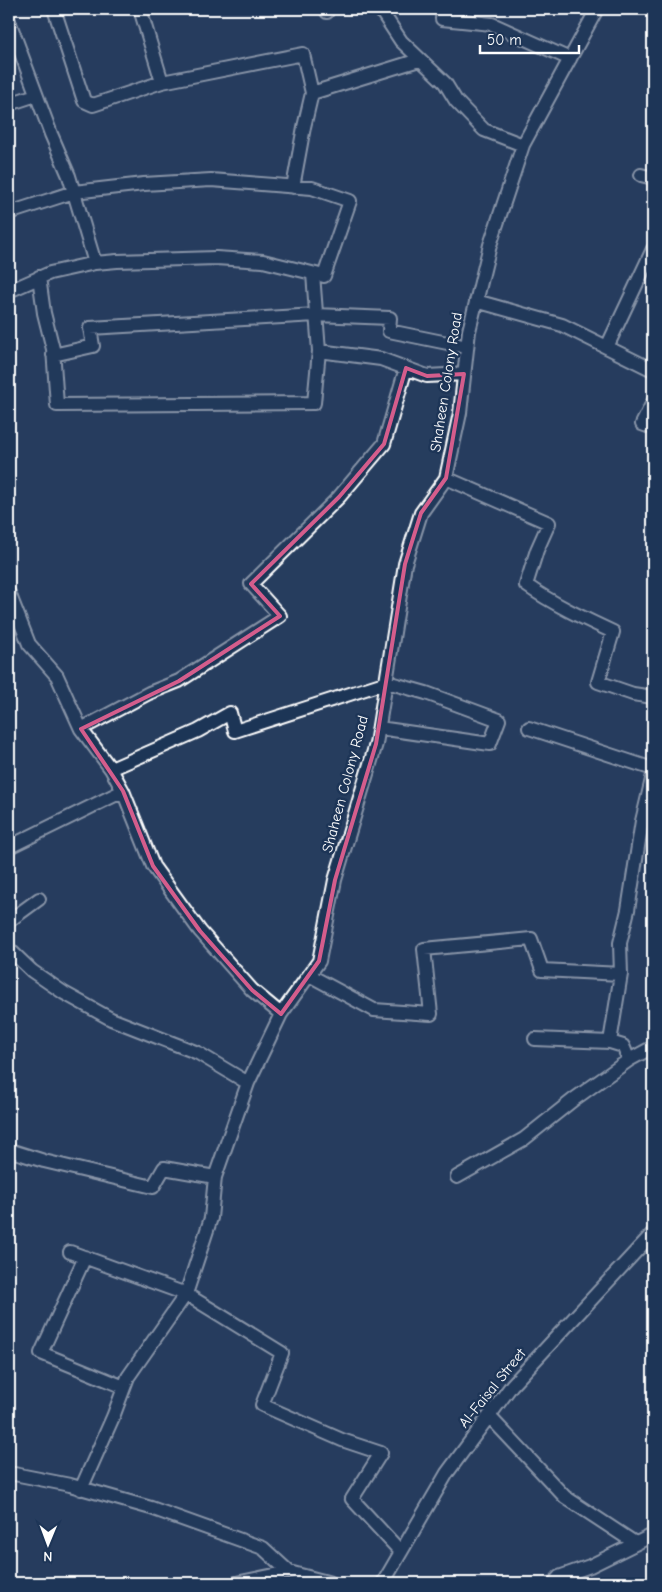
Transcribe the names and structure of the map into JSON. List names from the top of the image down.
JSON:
{
  "streets": {
    "street": ["Shaheen Colony Road", "Al-Faisal Street"]
  },
  "scale_bar": "50 m",
  "north": "bottom"
}
